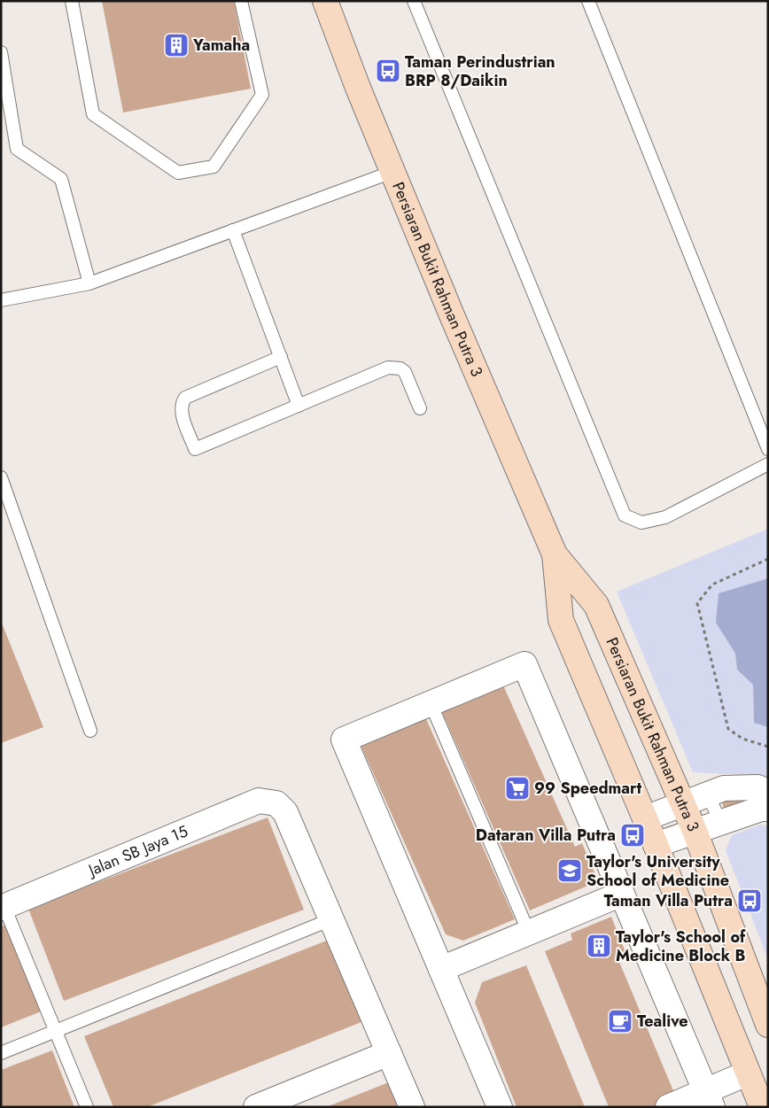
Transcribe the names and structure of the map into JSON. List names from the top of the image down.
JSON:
{
  "streets": {
    "main road": ["Persiaran Bukit Rahman Putra 3"],
    "street": ["Jalan SB Jaya 15"]
  },
  "places": {
    "building": ["Yamaha", "Taylor's School of Medicine Block B"],
    "bus stop": ["Taman Perindustrian BRP 8/Daikin", "Dataran Villa Putra", "Taman Villa Putra"],
    "supermarket": ["99 Speedmart"],
    "school or university": ["Taylor's University School of Medicine"],
    "cafe": ["Tealive"]
  }
}
